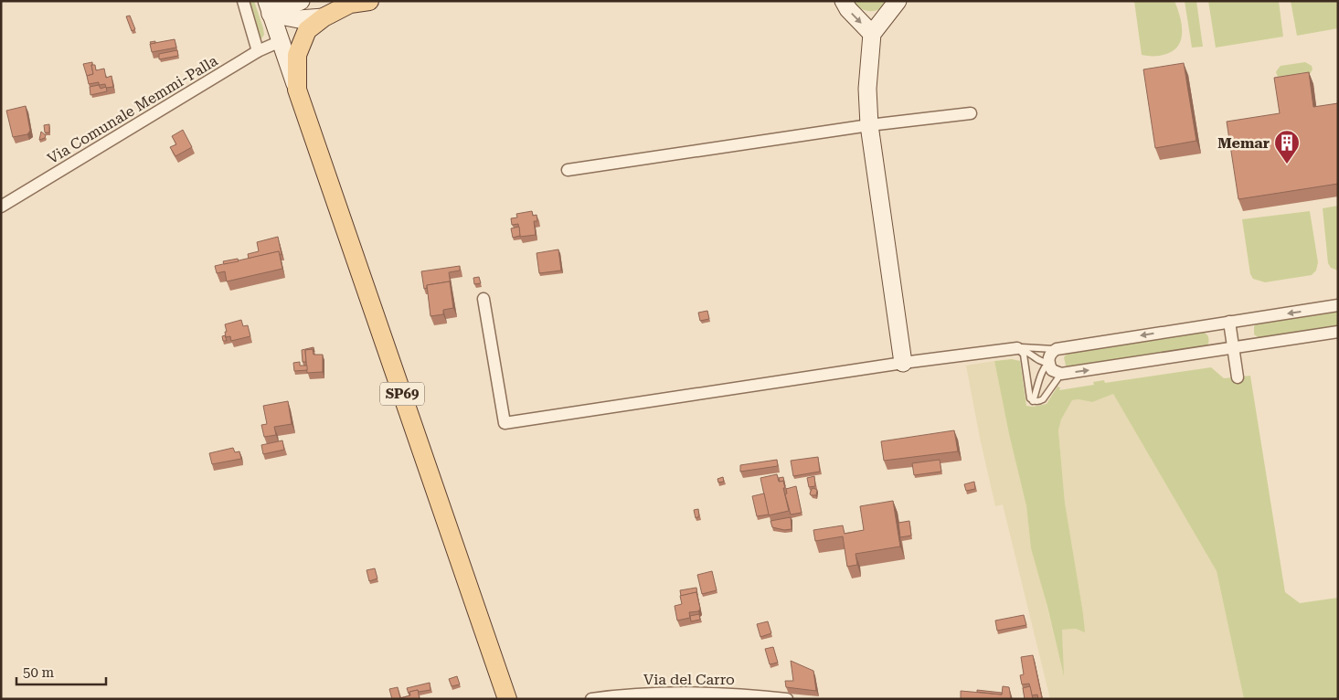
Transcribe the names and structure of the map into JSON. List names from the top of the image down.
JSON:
{
  "streets": {
    "main road": ["SP69"],
    "street": ["Via Comunale Memmi-Palla", "Via del Carro"]
  },
  "crossings": [
    ["Via Comunale Memmi-Palla", "SP69"]
  ],
  "places": {
    "building": ["Memar"]
  },
  "scale_bar": "50 m"
}
